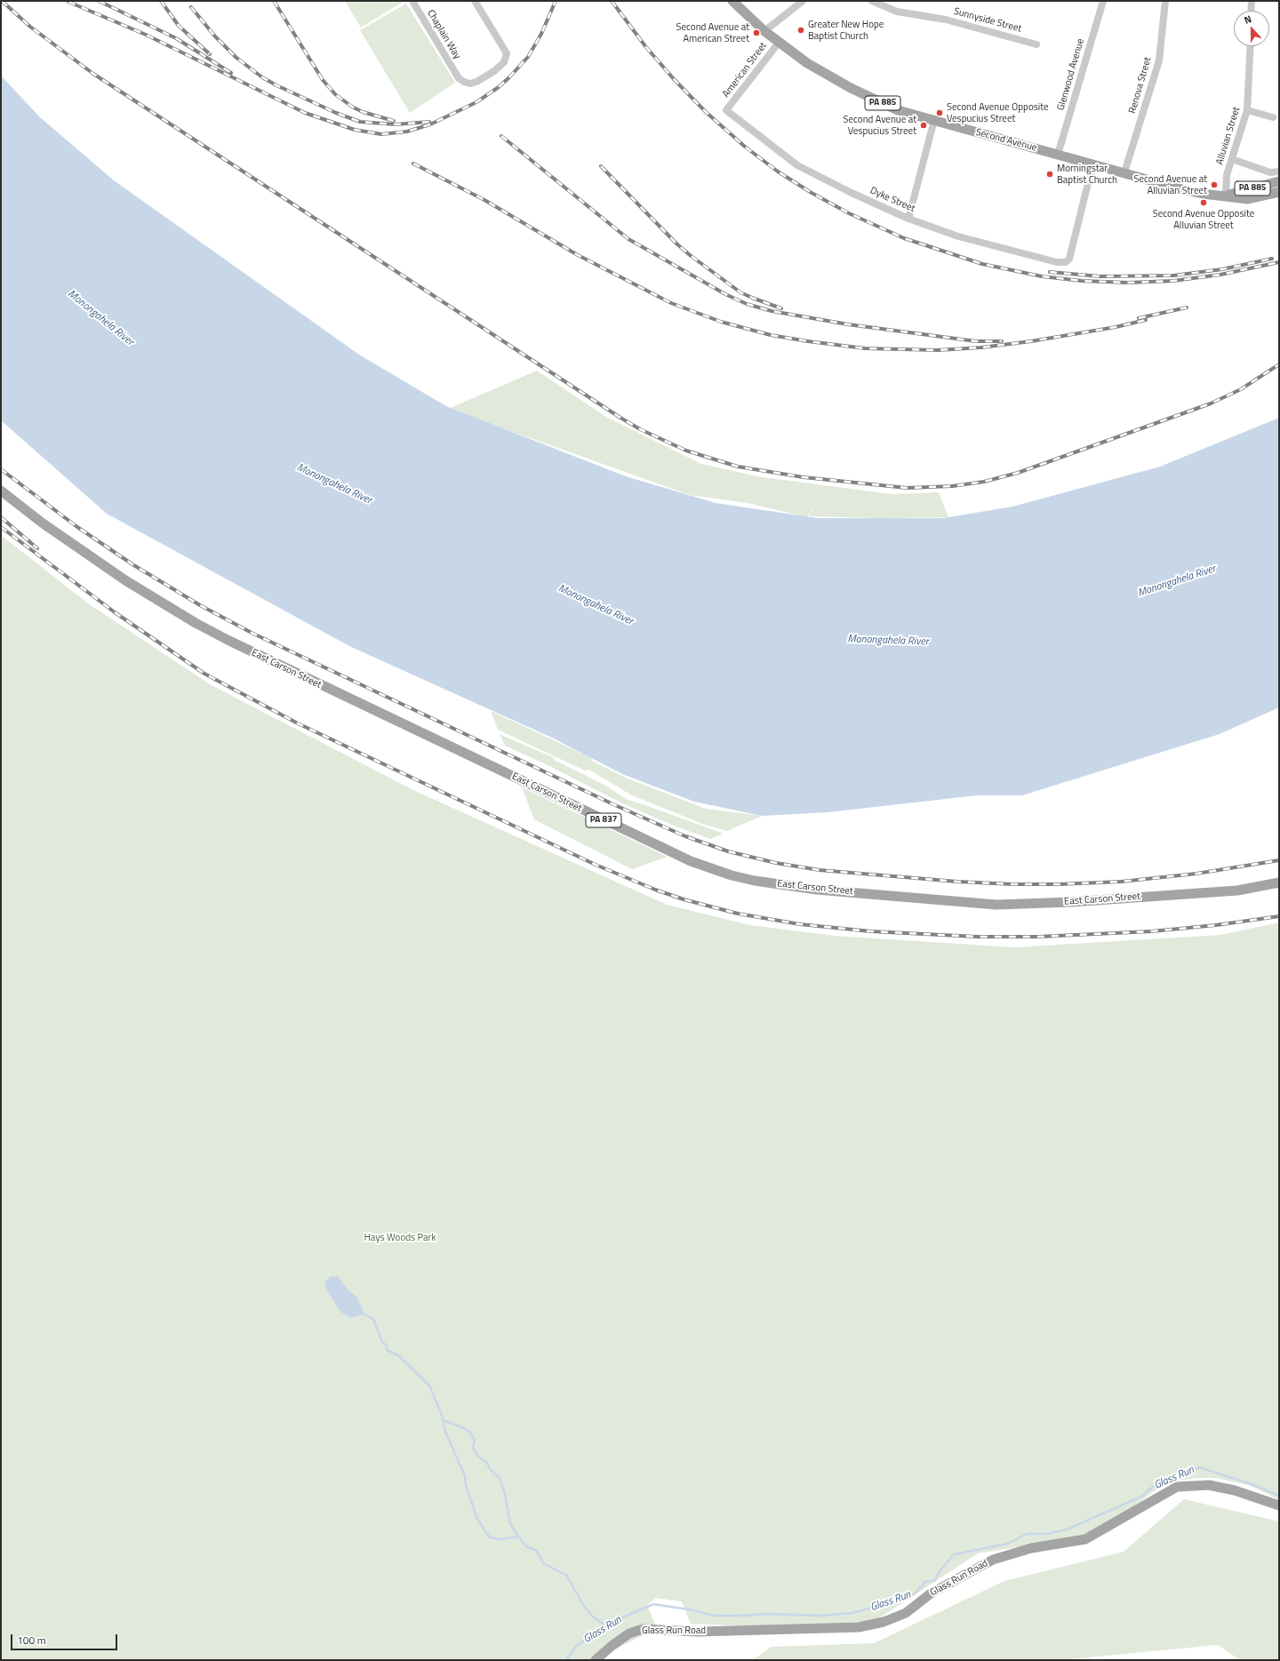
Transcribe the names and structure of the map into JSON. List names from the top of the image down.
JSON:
{
  "streets": {
    "main road": [
      "PA 885",
      "Second Avenue",
      "East Carson Street",
      "PA 837",
      "Glass Run Road"
    ],
    "street": [
      "Sunnyside Street",
      "Chaplain Way",
      "American Street",
      "Glenwood Avenue",
      "Renova Street",
      "Alluvian Street",
      "Dyke Street"
    ]
  },
  "crossings": [
    ["American Street", "Second Avenue"],
    ["American Street", "Dyke Street"],
    ["Glenwood Avenue", "Second Avenue"],
    ["Renova Street", "Second Avenue"],
    ["Alluvian Street", "Second Avenue"],
    ["Second Avenue", "Dyke Street"]
  ],
  "water": ["Monongahela River", "Glass Run"],
  "parks": ["Hays Woods Park"],
  "places": [
    "Greater New Hope Baptist Church",
    "Second Avenue at American Street",
    "Second Avenue Opposite Vespucius Street",
    "Second Avenue at Vespucius Street",
    "Morningstar Baptist Church",
    "Second Avenue at Alluvian Street",
    "Second Avenue Opposite Alluvian Street"
  ],
  "scale_bar": "100 m",
  "north": "top"
}
